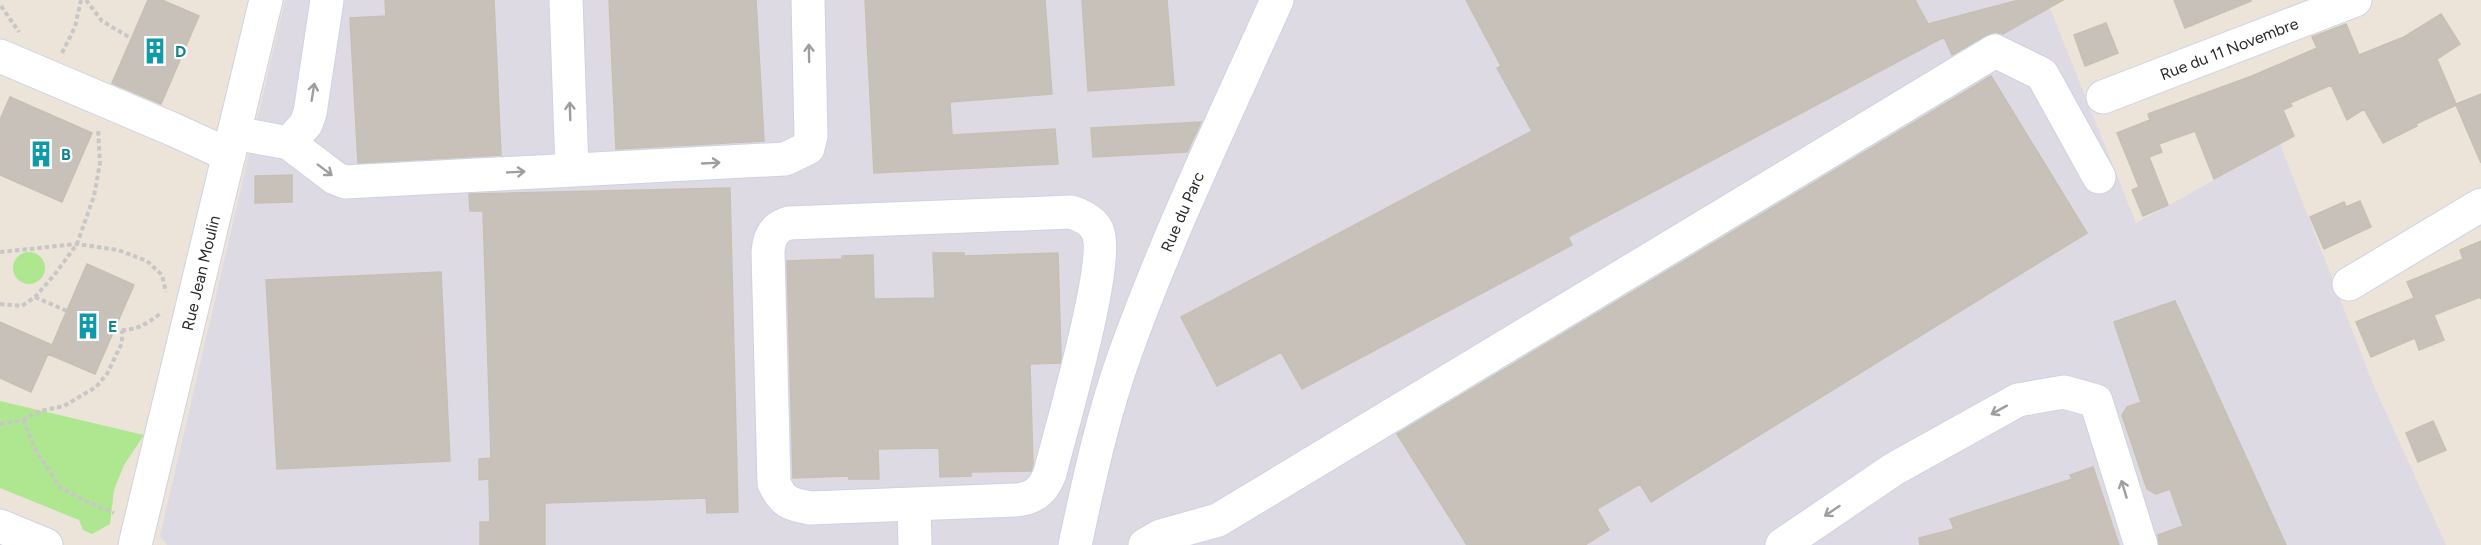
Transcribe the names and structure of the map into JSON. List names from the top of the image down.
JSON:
{
  "streets": {
    "street": ["Rue du 11 Novembre", "Rue du Parc", "Rue Jean Moulin"]
  },
  "places": {
    "building": ["D", "B", "E"]
  }
}
